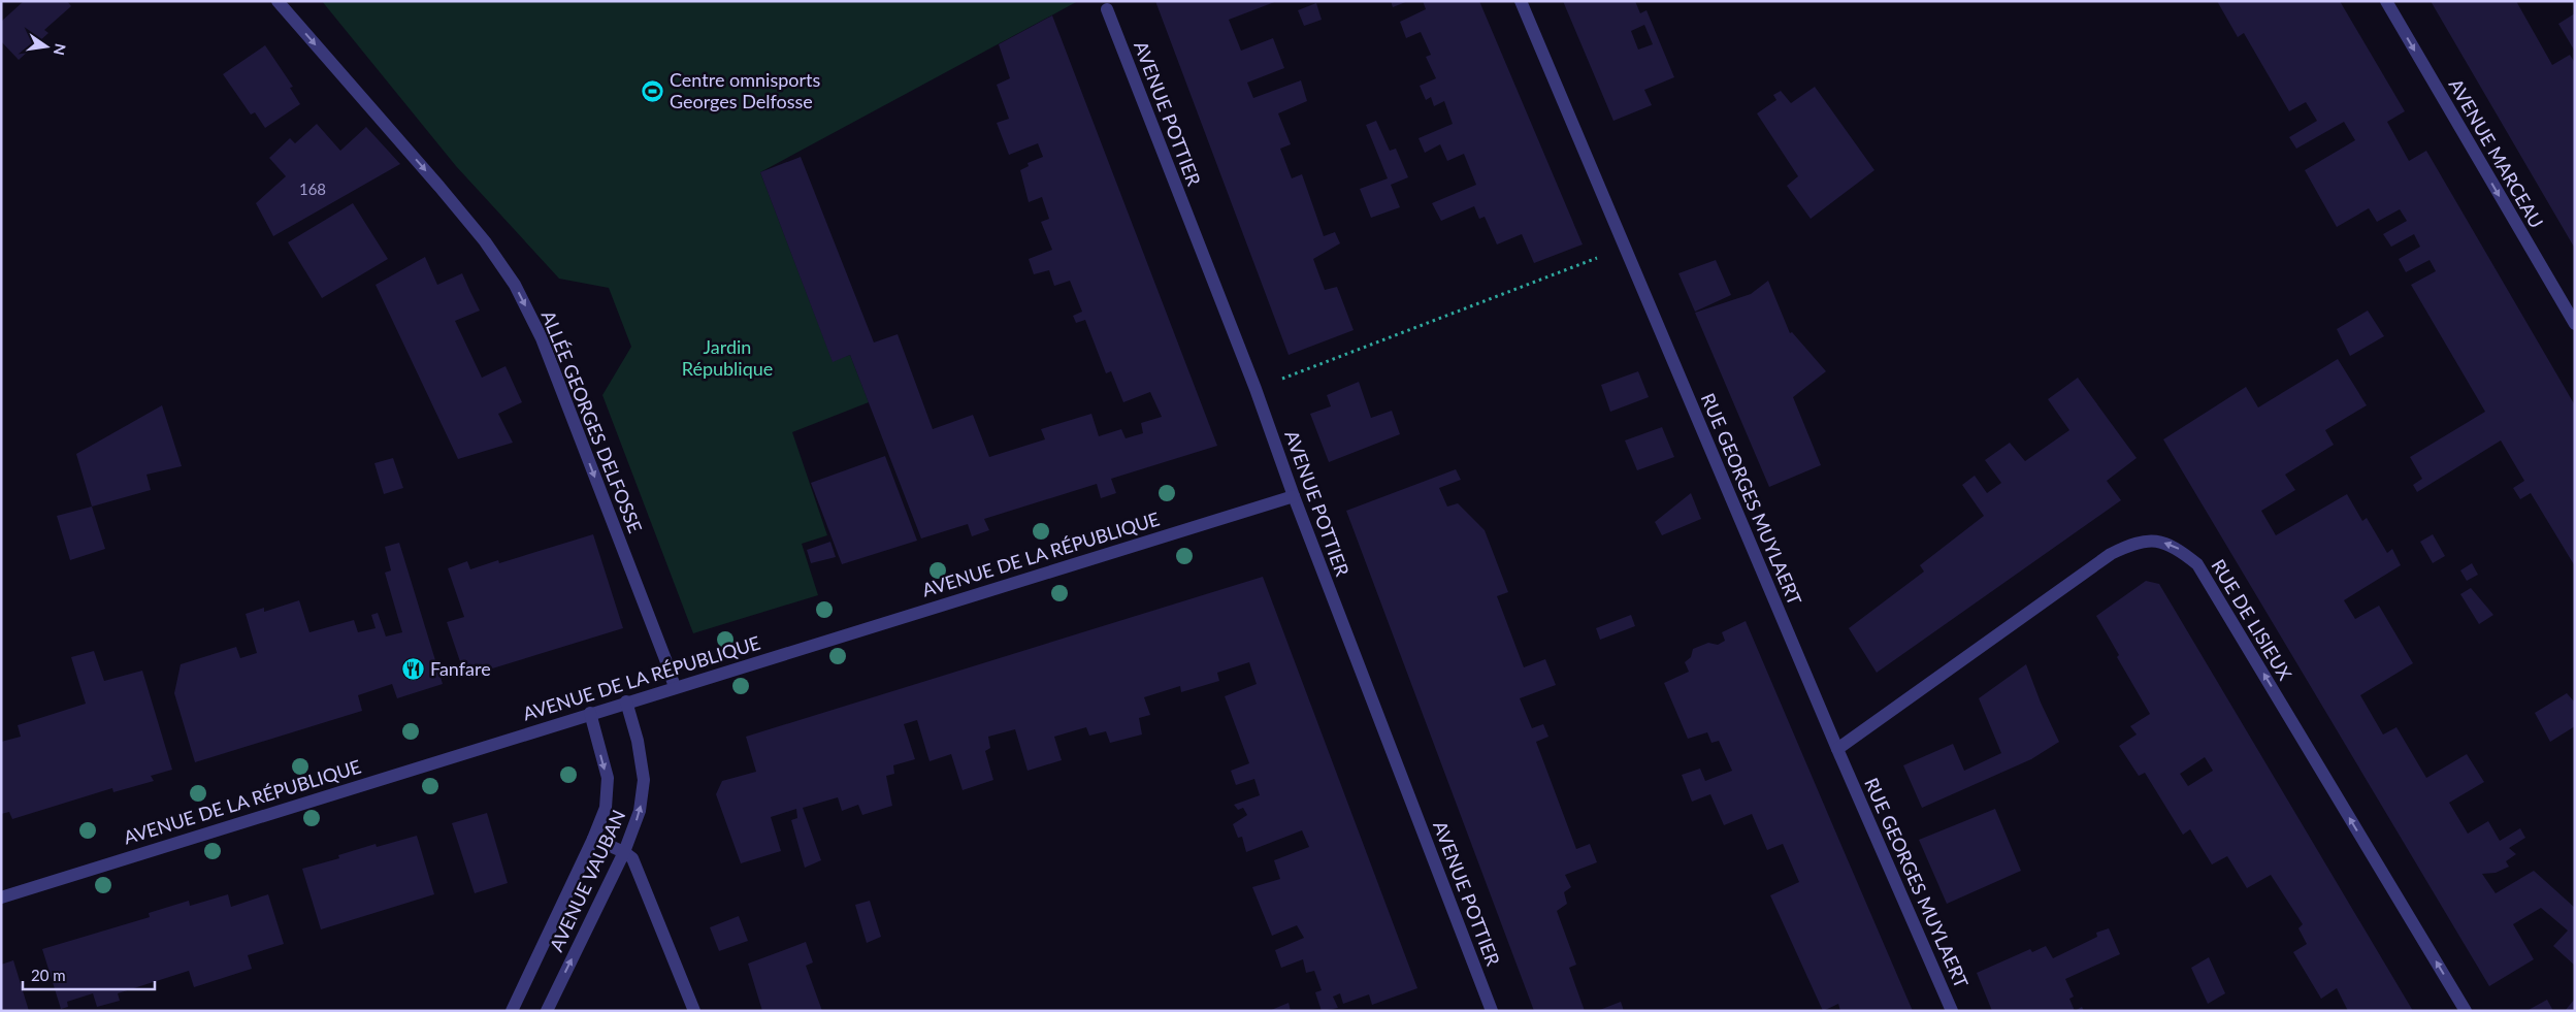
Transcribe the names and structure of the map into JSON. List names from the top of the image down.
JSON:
{
  "streets": {
    "street": [
      "AVENUE POTTIER",
      "AVENUE MARCEAU",
      "ALLÉE GEORGES DELFOSSE",
      "RUE GEORGES MUYLAERT",
      "AVENUE DE LA RÉPUBLIQUE",
      "RUE DE LISIEUX",
      "AVENUE VAUBAN"
    ]
  },
  "crossings": [
    ["AVENUE POTTIER", "AVENUE DE LA RÉPUBLIQUE"],
    ["ALLÉE GEORGES DELFOSSE", "AVENUE DE LA RÉPUBLIQUE"],
    ["RUE GEORGES MUYLAERT", "RUE DE LISIEUX"],
    ["AVENUE DE LA RÉPUBLIQUE", "AVENUE VAUBAN"]
  ],
  "one_way": ["AVENUE MARCEAU", "ALLÉE GEORGES DELFOSSE"],
  "parks": ["Jardin République"],
  "places": {
    "sports": ["Centre omnisports Georges Delfosse"],
    "restaurant": ["Fanfare"]
  },
  "house_numbers": ["168"],
  "scale_bar": "20 m",
  "north": "right"
}
